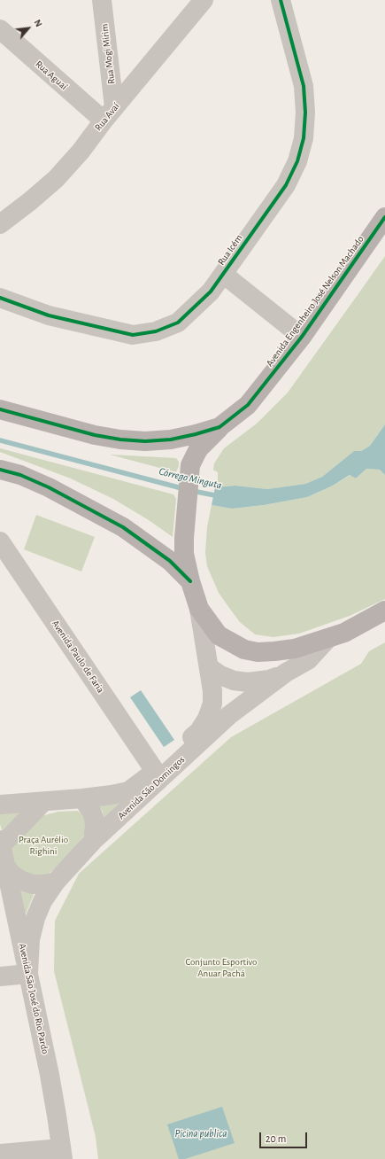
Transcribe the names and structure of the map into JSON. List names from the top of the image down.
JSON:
{
  "streets": {
    "main road": ["Avenida Engenheiro José Nelson Machado"],
    "street": [
      "Rua Mogi Mirim",
      "Rua Aguaí",
      "Rua Avaí",
      "Rua Icém",
      "Avenida Paulo de Faria",
      "Avenida São Domingos",
      "Avenida São José do Rio Pardo"
    ]
  },
  "crossings": [
    ["Rua Mogi Mirim", "Rua Aguaí"],
    ["Rua Mogi Mirim", "Rua Avaí"],
    ["Rua Aguaí", "Rua Avaí"],
    ["Avenida Paulo de Faria", "Avenida São Domingos"],
    ["Avenida São Domingos", "Avenida São José do Rio Pardo"]
  ],
  "water": ["Córrego Minguta", "Picina publica"],
  "parks": ["Praça Aurélio Righini", "Conjunto Esportivo Anuar Pachá"],
  "scale_bar": "20 m",
  "north": "top right"
}
